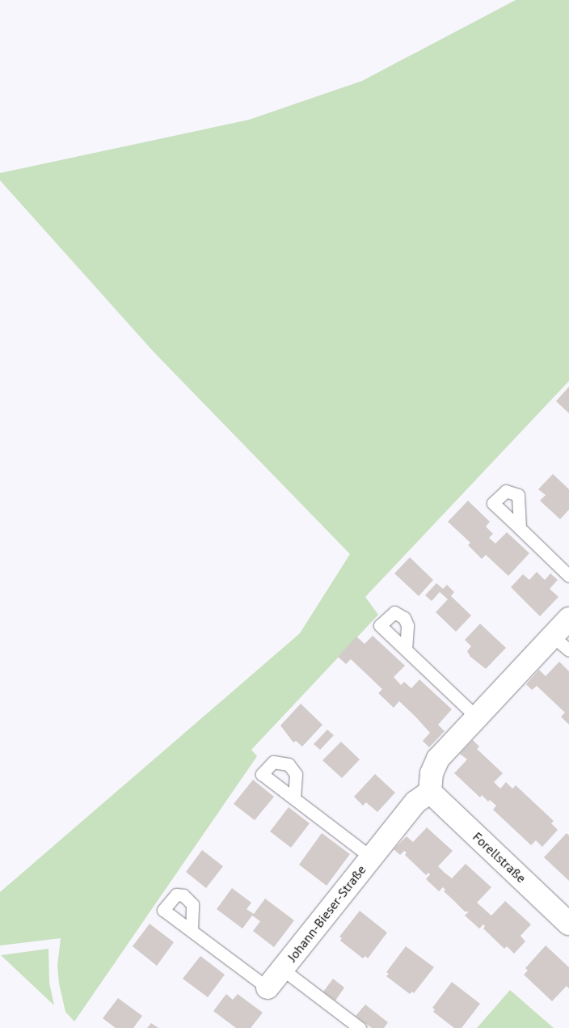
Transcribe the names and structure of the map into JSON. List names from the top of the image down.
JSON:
{
  "streets": {
    "street": ["Forellstraße", "Johann-Bieser-Straße"]
  },
  "crossings": [
    ["Forellstraße", "Johann-Bieser-Straße"]
  ]
}
